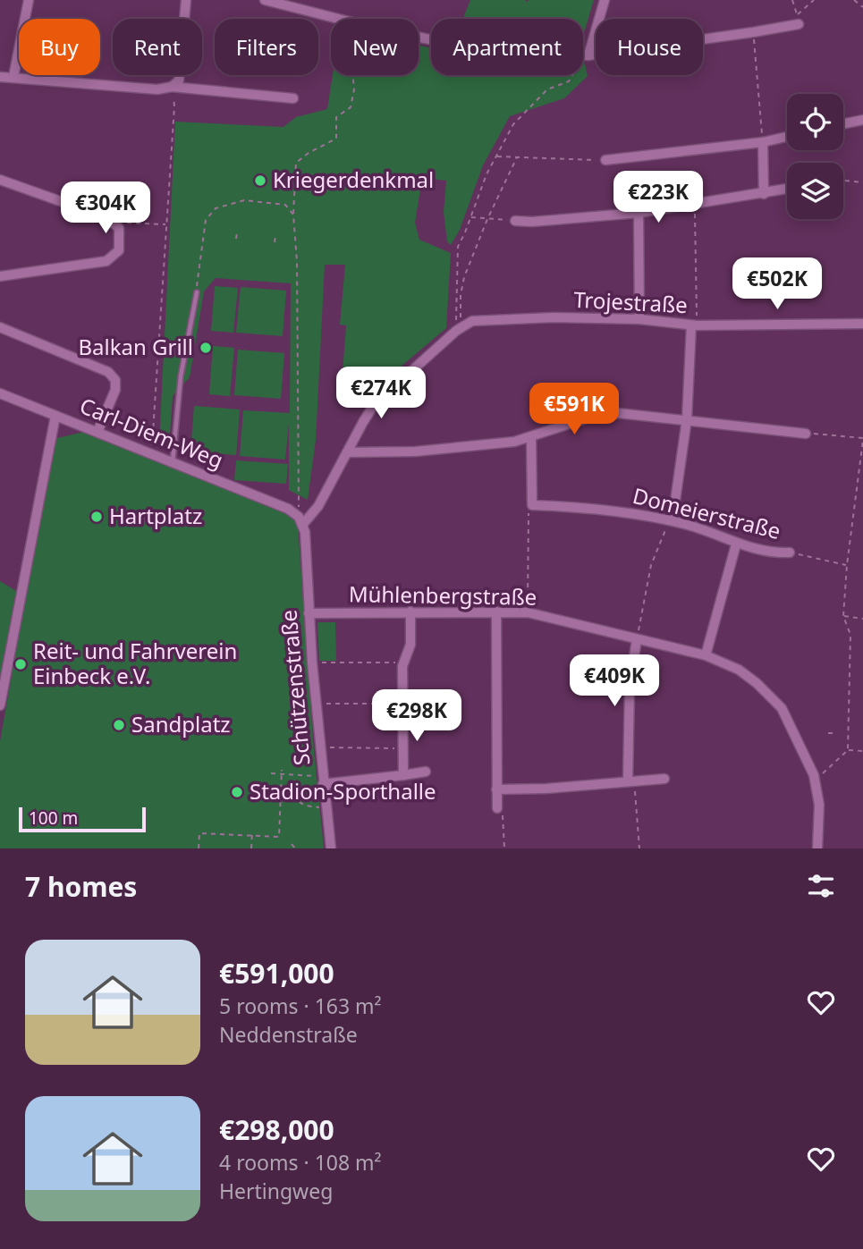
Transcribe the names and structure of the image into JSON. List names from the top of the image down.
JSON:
{
  "streets": {
    "street": [
      "Trojestraße",
      "Carl-Diem-Weg",
      "Domeierstraße",
      "Mühlenbergstraße",
      "Schützenstraße"
    ]
  },
  "crossings": [
    ["Carl-Diem-Weg", "Schützenstraße"],
    ["Mühlenbergstraße", "Schützenstraße"]
  ],
  "places": [
    "Kriegerdenkmal",
    "Balkan Grill",
    "Hartplatz",
    "Reit- und Fahrverein Einbeck e.V.",
    "Sandplatz",
    "Stadion-Sporthalle"
  ],
  "scale_bar": "100 m",
  "page": {
    "chip": [
      "Buy",
      "Rent",
      "Filters",
      "New",
      "Apartment",
      "House"
    ],
    "price": [
      "€223K",
      "€304K",
      "€502K",
      "€274K",
      "€591K",
      "€409K",
      "€298K"
    ],
    "scale": "100 m",
    "heading": "7 homes",
    "list": [
      {
        "name": "€591,000",
        "note": "5 rooms · 163 m² · Neddenstraße"
      },
      {
        "name": "€298,000",
        "note": "4 rooms · 108 m² · Hertingweg"
      }
    ]
  }
}
